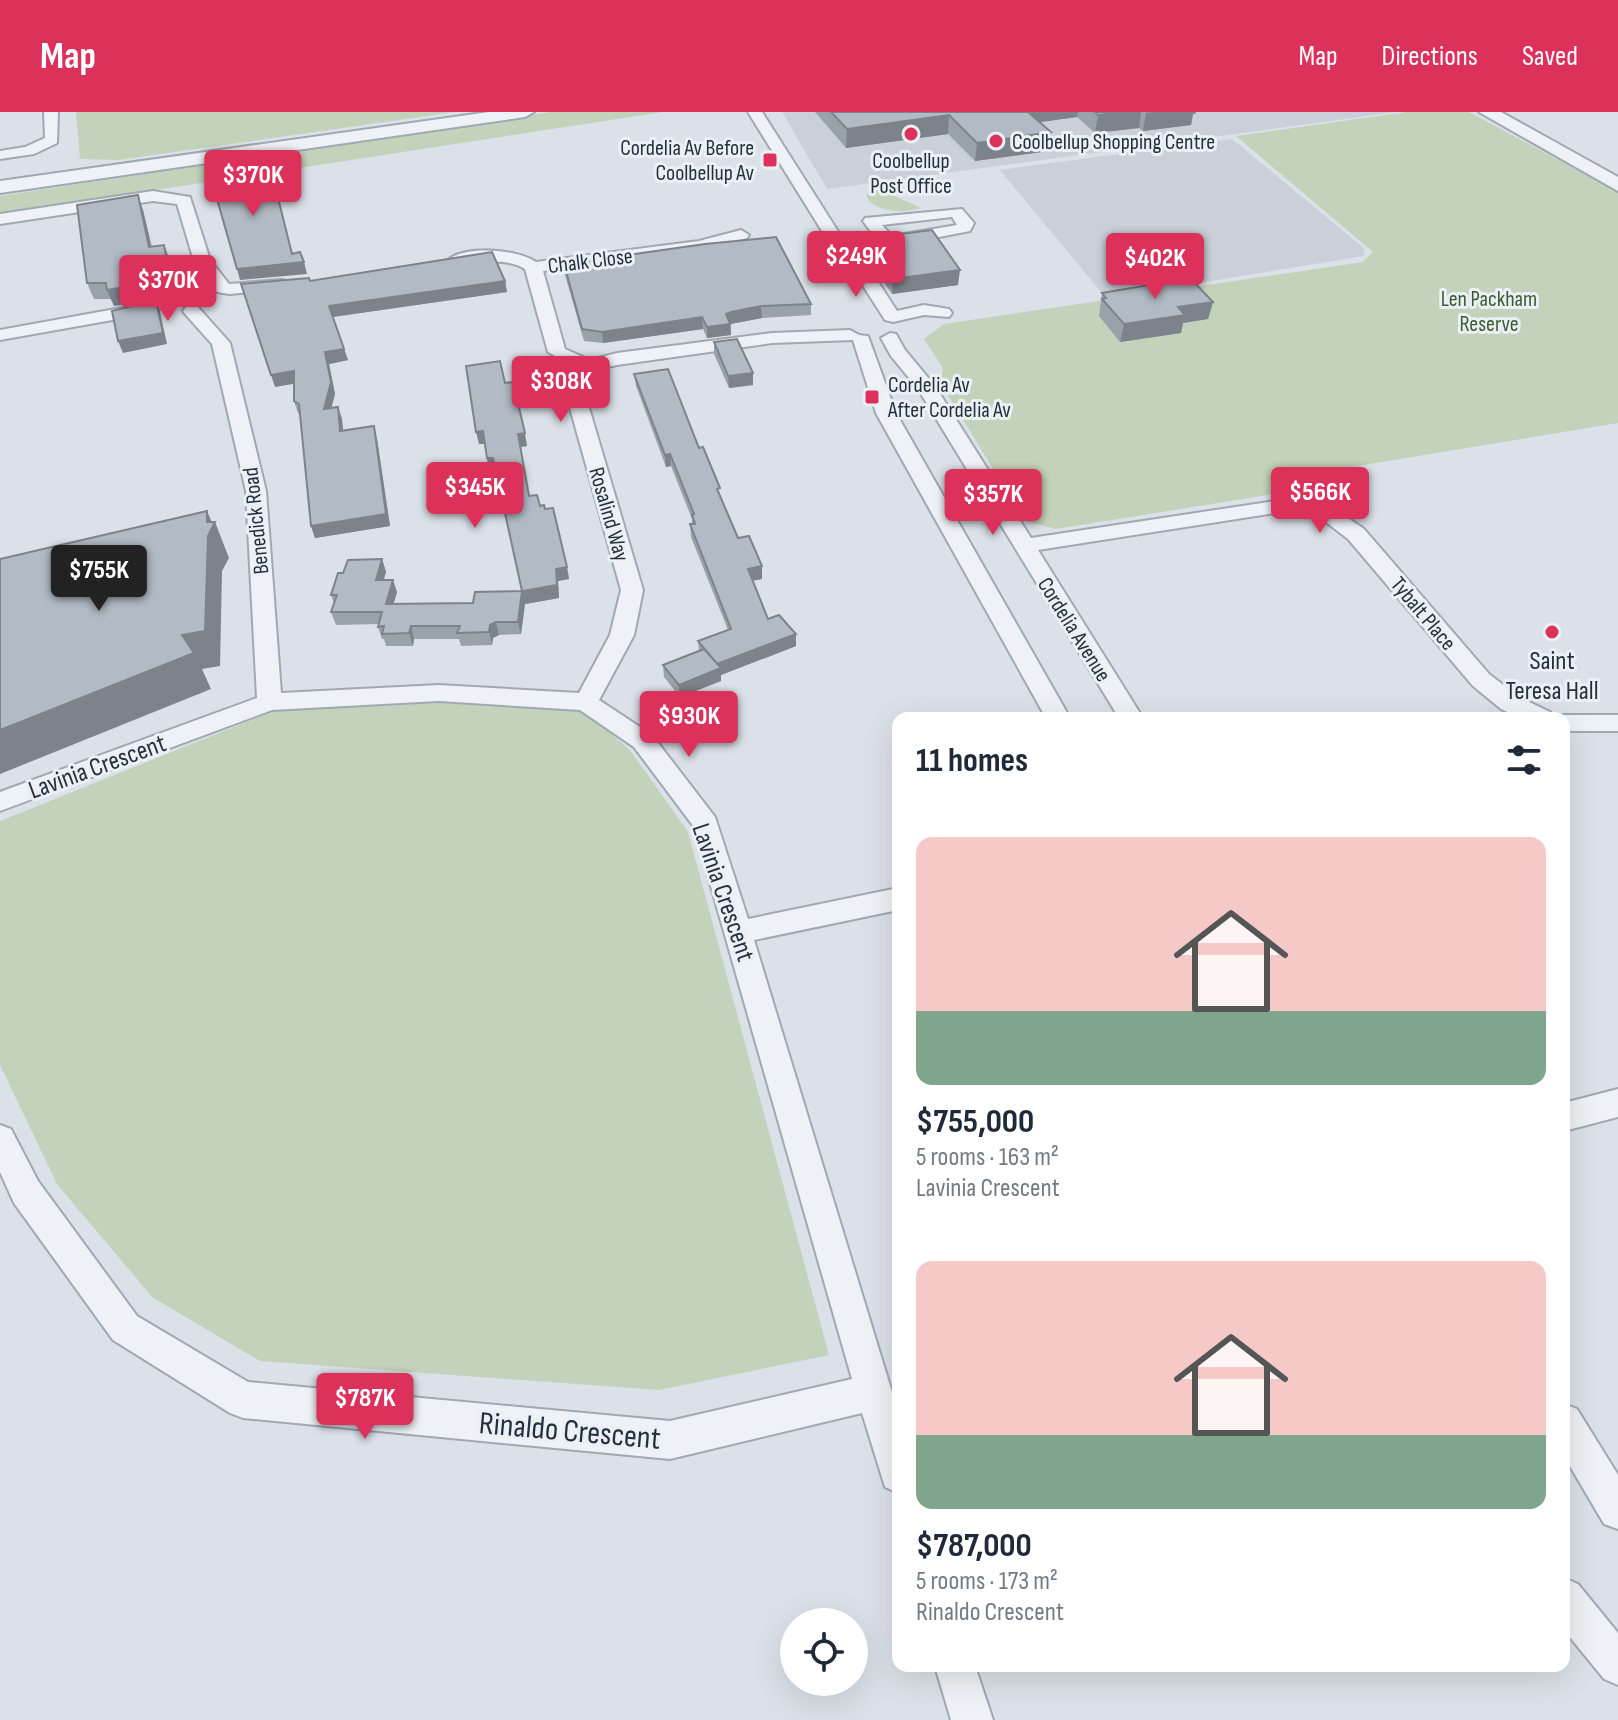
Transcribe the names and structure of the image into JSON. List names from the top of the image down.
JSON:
{
  "streets": {
    "street": [
      "Chalk Close",
      "Rosalind Way",
      "Benedick Road",
      "Tybalt Place",
      "Cordelia Avenue",
      "Lavinia Crescent",
      "Rinaldo Crescent"
    ]
  },
  "crossings": [
    ["Rosalind Way", "Lavinia Crescent"],
    ["Benedick Road", "Lavinia Crescent"],
    ["Tybalt Place", "Cordelia Avenue"],
    ["Lavinia Crescent", "Rinaldo Crescent"]
  ],
  "parks": ["Len Packham Reserve"],
  "places": {
    "other": ["Coolbellup Post Office", "Coolbellup Shopping Centre", "Saint Teresa Hall"],
    "transit": ["Cordelia Av Before Coolbellup Av", "Cordelia Av After Cordelia Av"]
  },
  "page": {
    "header": "Map",
    "nav": ["Map", "Directions", "Saved"],
    "price": [
      "$370K",
      "$249K",
      "$402K",
      "$370K",
      "$308K",
      "$345K",
      "$566K",
      "$357K",
      "$755K",
      "$930K",
      "$787K"
    ],
    "heading": "11 homes",
    "list": [
      {
        "name": "$755,000",
        "note": "5 rooms · 163 m² · Lavinia Crescent"
      },
      {
        "name": "$787,000",
        "note": "5 rooms · 173 m² · Rinaldo Crescent"
      }
    ]
  }
}
